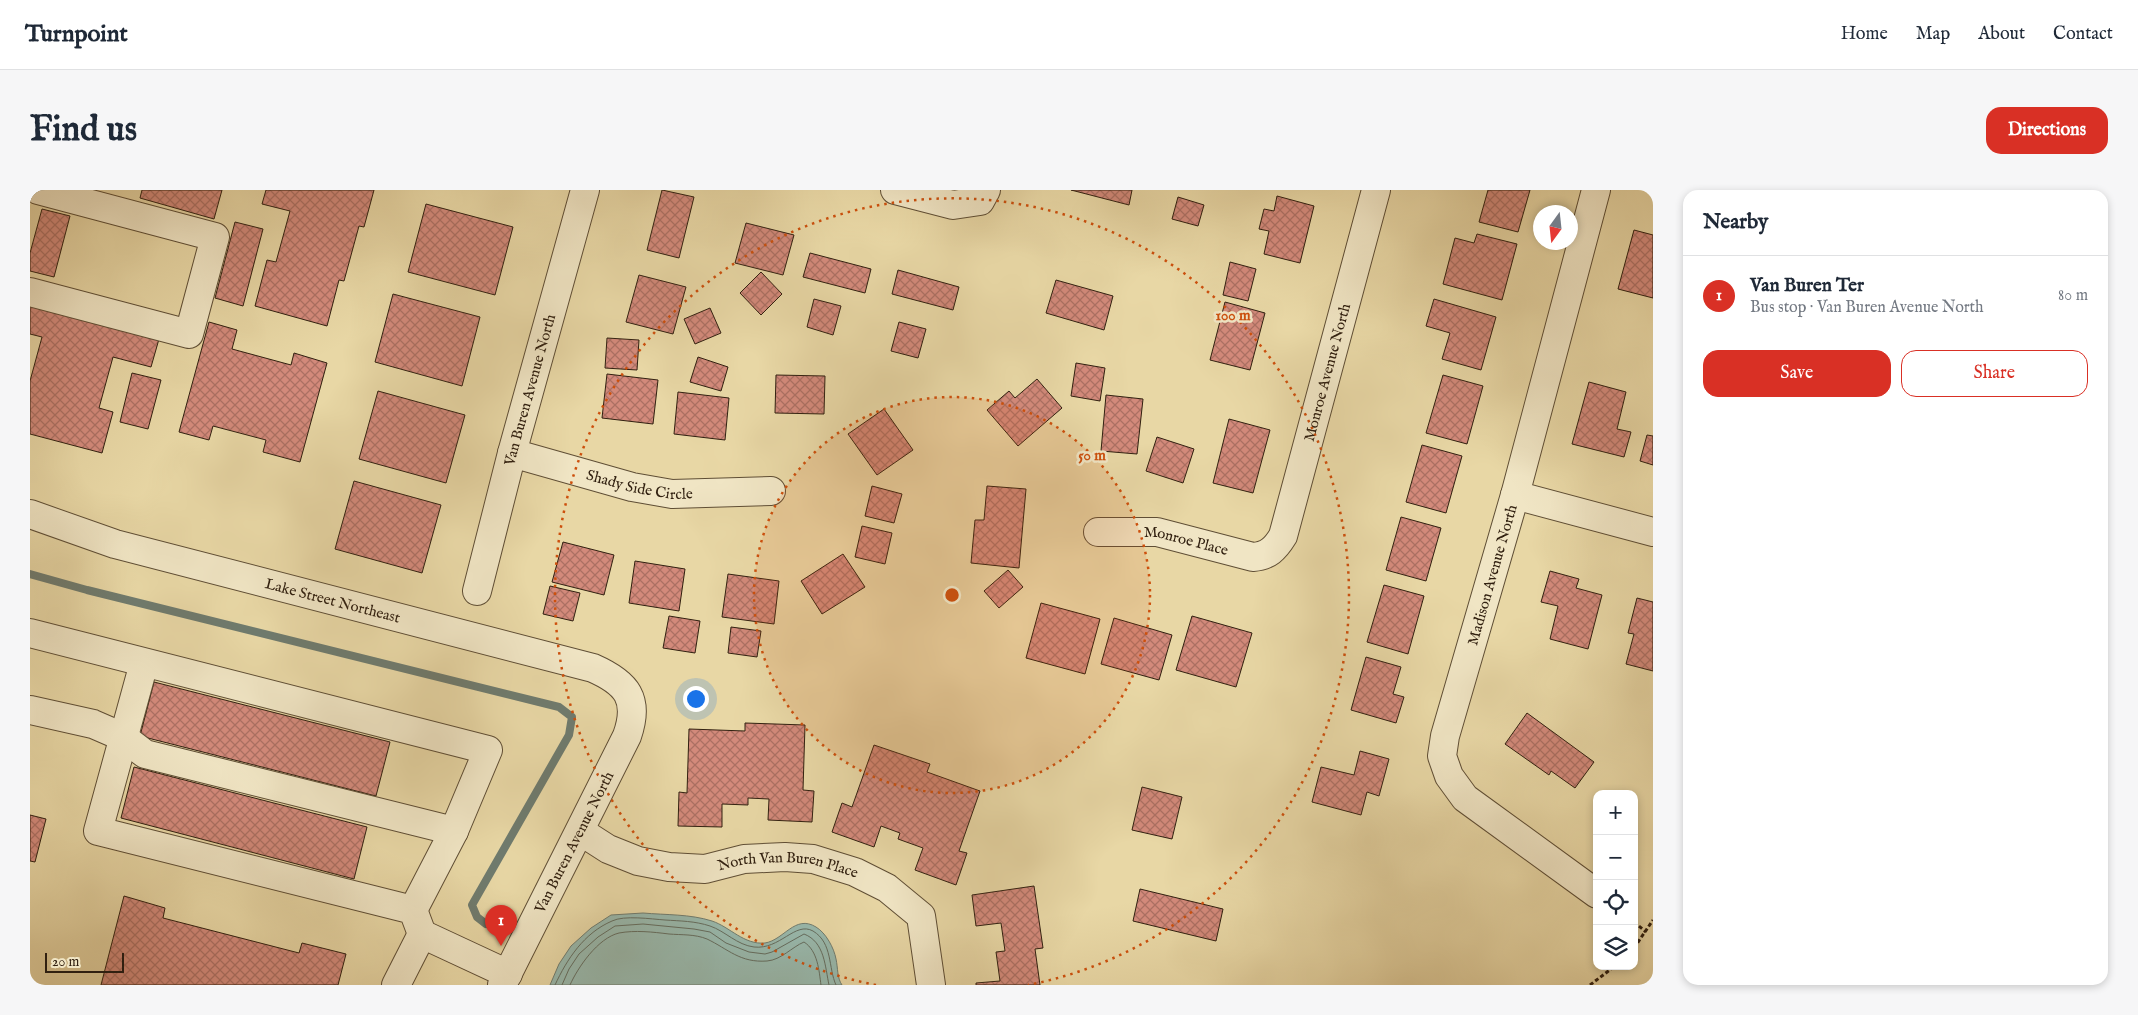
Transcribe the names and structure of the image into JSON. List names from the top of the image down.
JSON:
{
  "streets": {
    "street": [
      "Monroe Avenue North",
      "Van Buren Avenue North",
      "Shady Side Circle",
      "Monroe Place",
      "Madison Avenue North",
      "Lake Street Northeast",
      "North Van Buren Place"
    ]
  },
  "crossings": [
    ["Monroe Avenue North", "Monroe Place"],
    ["Van Buren Avenue North", "Shady Side Circle"],
    ["Van Buren Avenue North", "Lake Street Northeast"],
    ["Van Buren Avenue North", "North Van Buren Place"]
  ],
  "scale_bar": "20 m",
  "north": "bottom",
  "page": {
    "header": "Turnpoint",
    "nav": [
      "Home",
      "Map",
      "About",
      "Contact"
    ],
    "buttons": [
      "Directions",
      ["Save", "Share"]
    ],
    "title": "Find us",
    "heading": "Nearby",
    "list": [
      {
        "mark": "1",
        "name": "Van Buren Ter",
        "note": "Bus stop · Van Buren Avenue North",
        "value": "80 m"
      }
    ],
    "map_buttons": ["+", "−"],
    "pins": "1",
    "scale": "20 m"
  },
  "rings": ["100 m", "50 m"]
}
